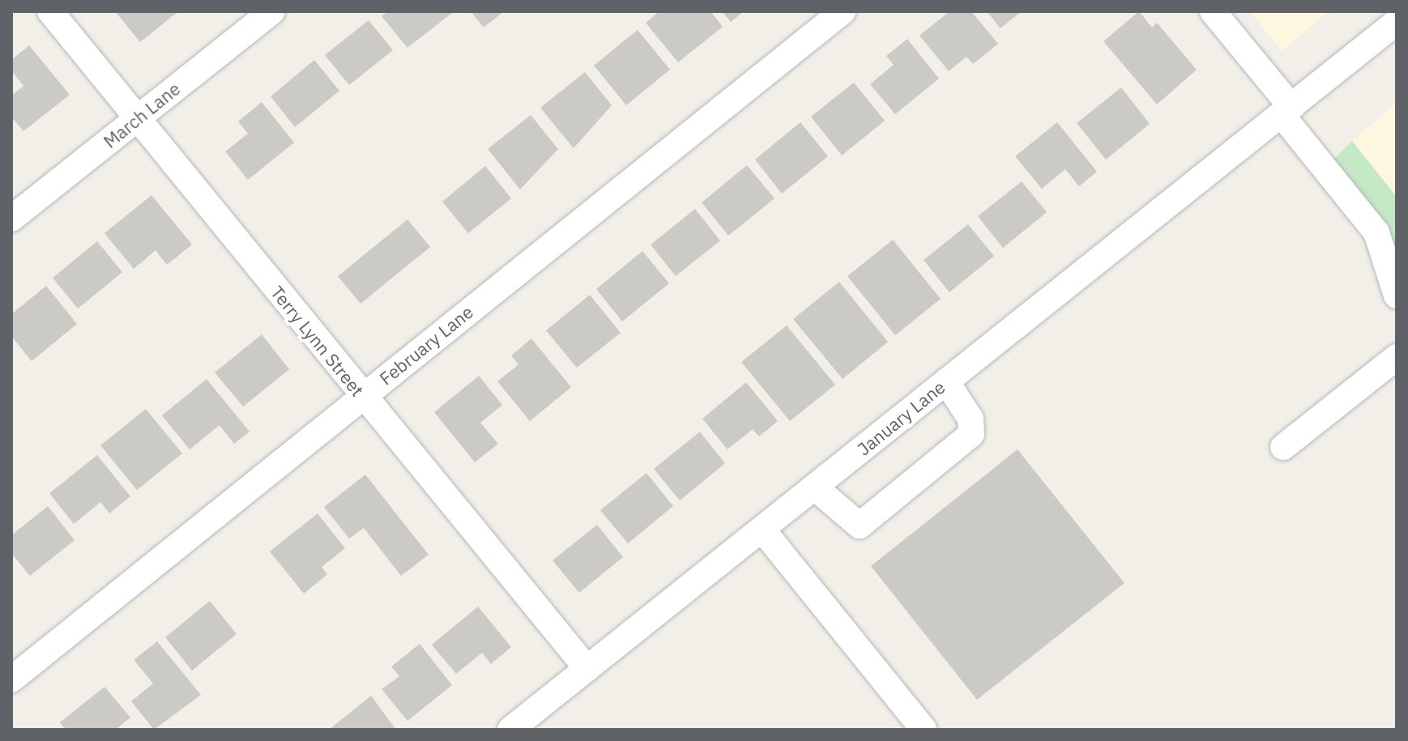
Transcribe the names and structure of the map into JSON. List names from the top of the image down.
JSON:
{
  "streets": {
    "street": [
      "March Lane",
      "Terry Lynn Street",
      "February Lane",
      "January Lane"
    ]
  },
  "crossings": [
    ["March Lane", "Terry Lynn Street"],
    ["Terry Lynn Street", "February Lane"],
    ["Terry Lynn Street", "January Lane"]
  ]
}
